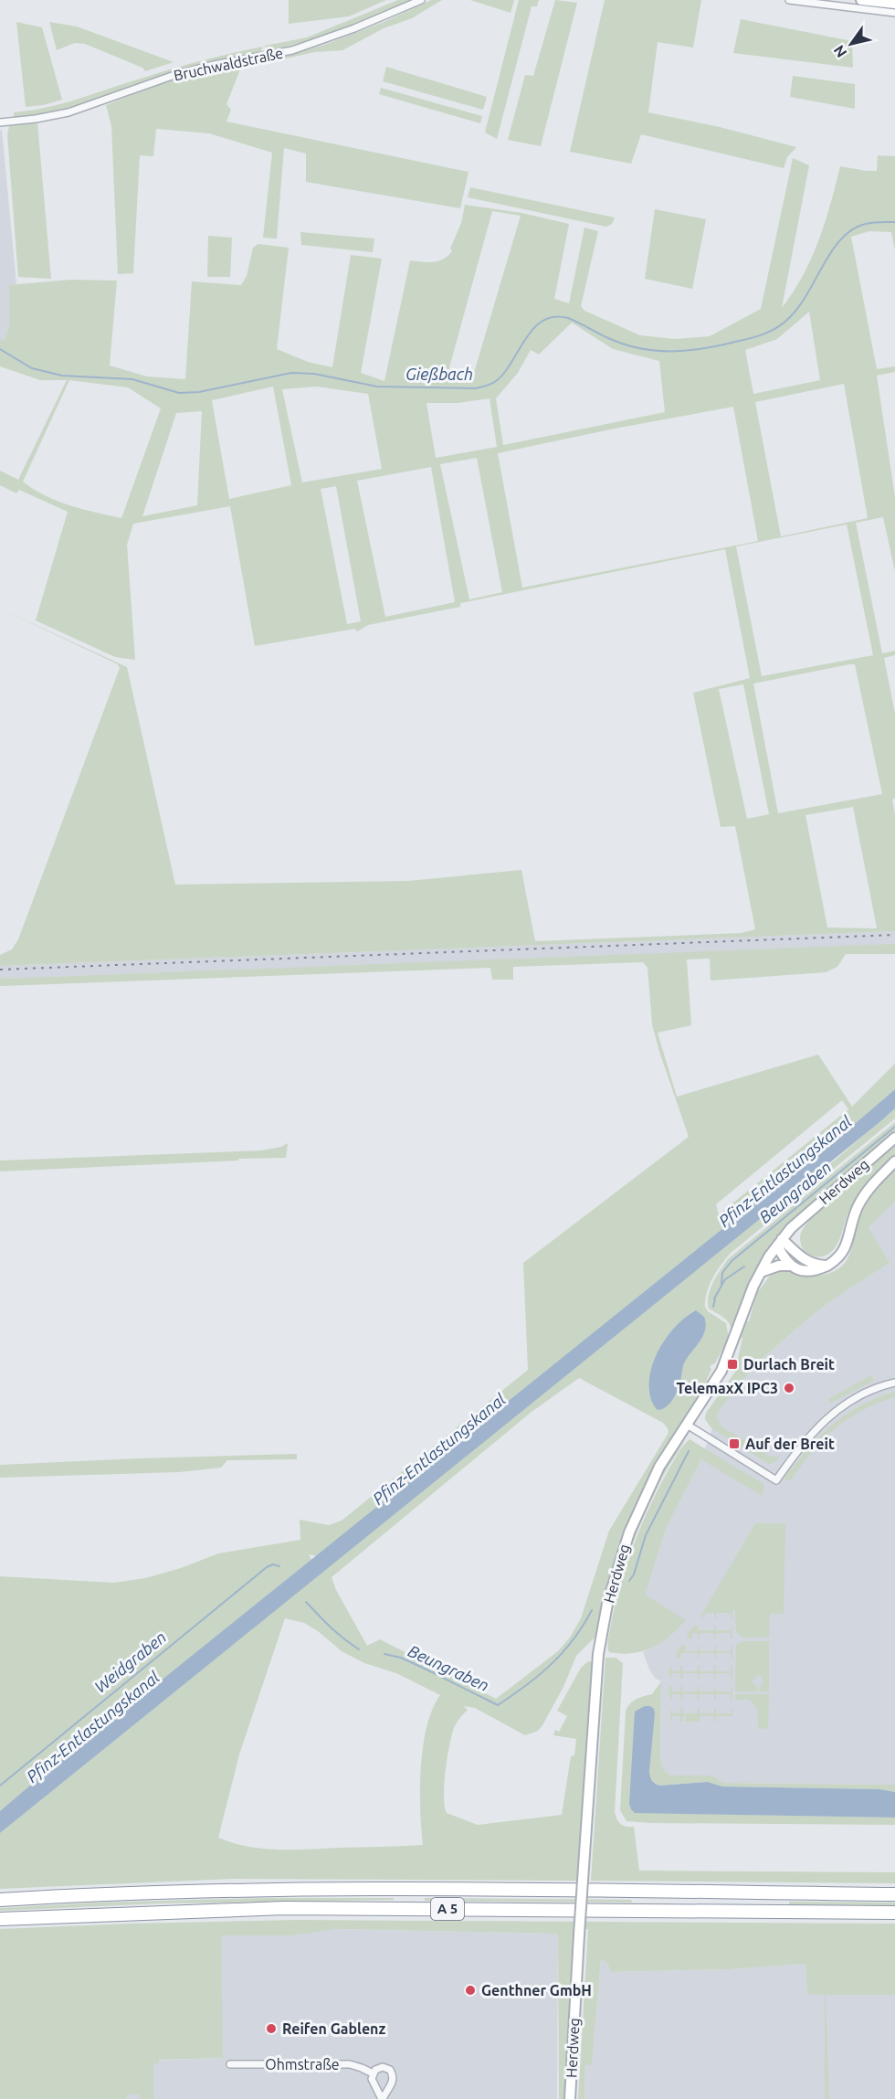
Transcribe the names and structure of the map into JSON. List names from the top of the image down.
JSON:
{
  "streets": {
    "highway": ["A 5"],
    "main road": ["Herdweg"],
    "street": ["Bruchwaldstraße", "Ohmstraße"]
  },
  "water": [
    "Gießbach",
    "Pfinz-Entlastungskanal",
    "Beungraben",
    "Weidgraben"
  ],
  "places": {
    "transit": ["Durlach Breit", "Auf der Breit"],
    "other": ["TelemaxX IPC3", "Genthner GmbH", "Reifen Gablenz"]
  },
  "north": "bottom left"
}
